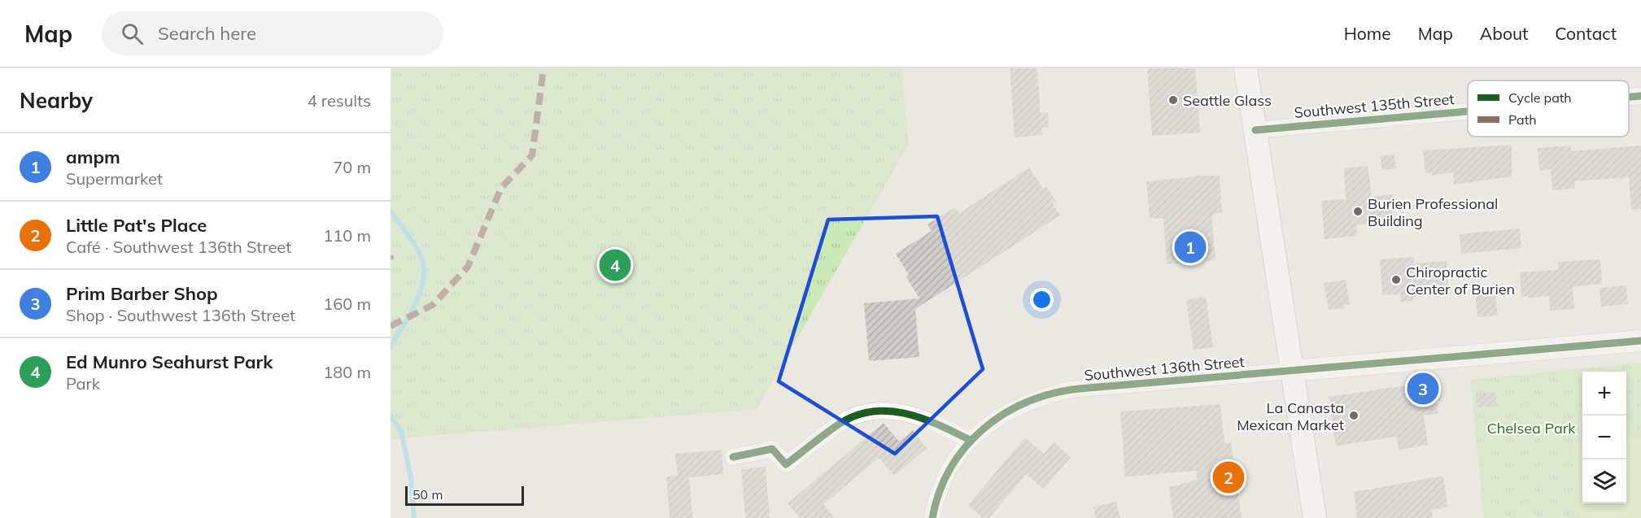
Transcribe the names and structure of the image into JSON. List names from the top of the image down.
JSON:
{
  "streets": {
    "street": ["Southwest 135th Street", "Southwest 136th Street"]
  },
  "parks": ["Chelsea Park"],
  "places": [
    "Seattle Glass",
    "Burien Professional Building",
    "Chiropractic Center of Burien",
    "La Canasta Mexican Market"
  ],
  "legend": ["Cycle path", "Path"],
  "scale_bar": "50 m",
  "page": {
    "header": "Map",
    "search": "Search here",
    "nav": [
      "Home",
      "Map",
      "About",
      "Contact"
    ],
    "heading": ["Nearby", "4 results"],
    "list": [
      {
        "mark": "1",
        "name": "ampm",
        "note": "Supermarket",
        "value": "70 m"
      },
      {
        "mark": "2",
        "name": "Little Pat's Place",
        "note": "Café · Southwest 136th Street",
        "value": "110 m"
      },
      {
        "mark": "3",
        "name": "Prim Barber Shop",
        "note": "Shop · Southwest 136th Street",
        "value": "160 m"
      },
      {
        "mark": "4",
        "name": "Ed Munro Seahurst Park",
        "note": "Park",
        "value": "180 m"
      }
    ],
    "pins": [
      "1",
      "4",
      "3",
      "2"
    ],
    "map_buttons": ["+", "−"],
    "scale": "50 m"
  }
}
